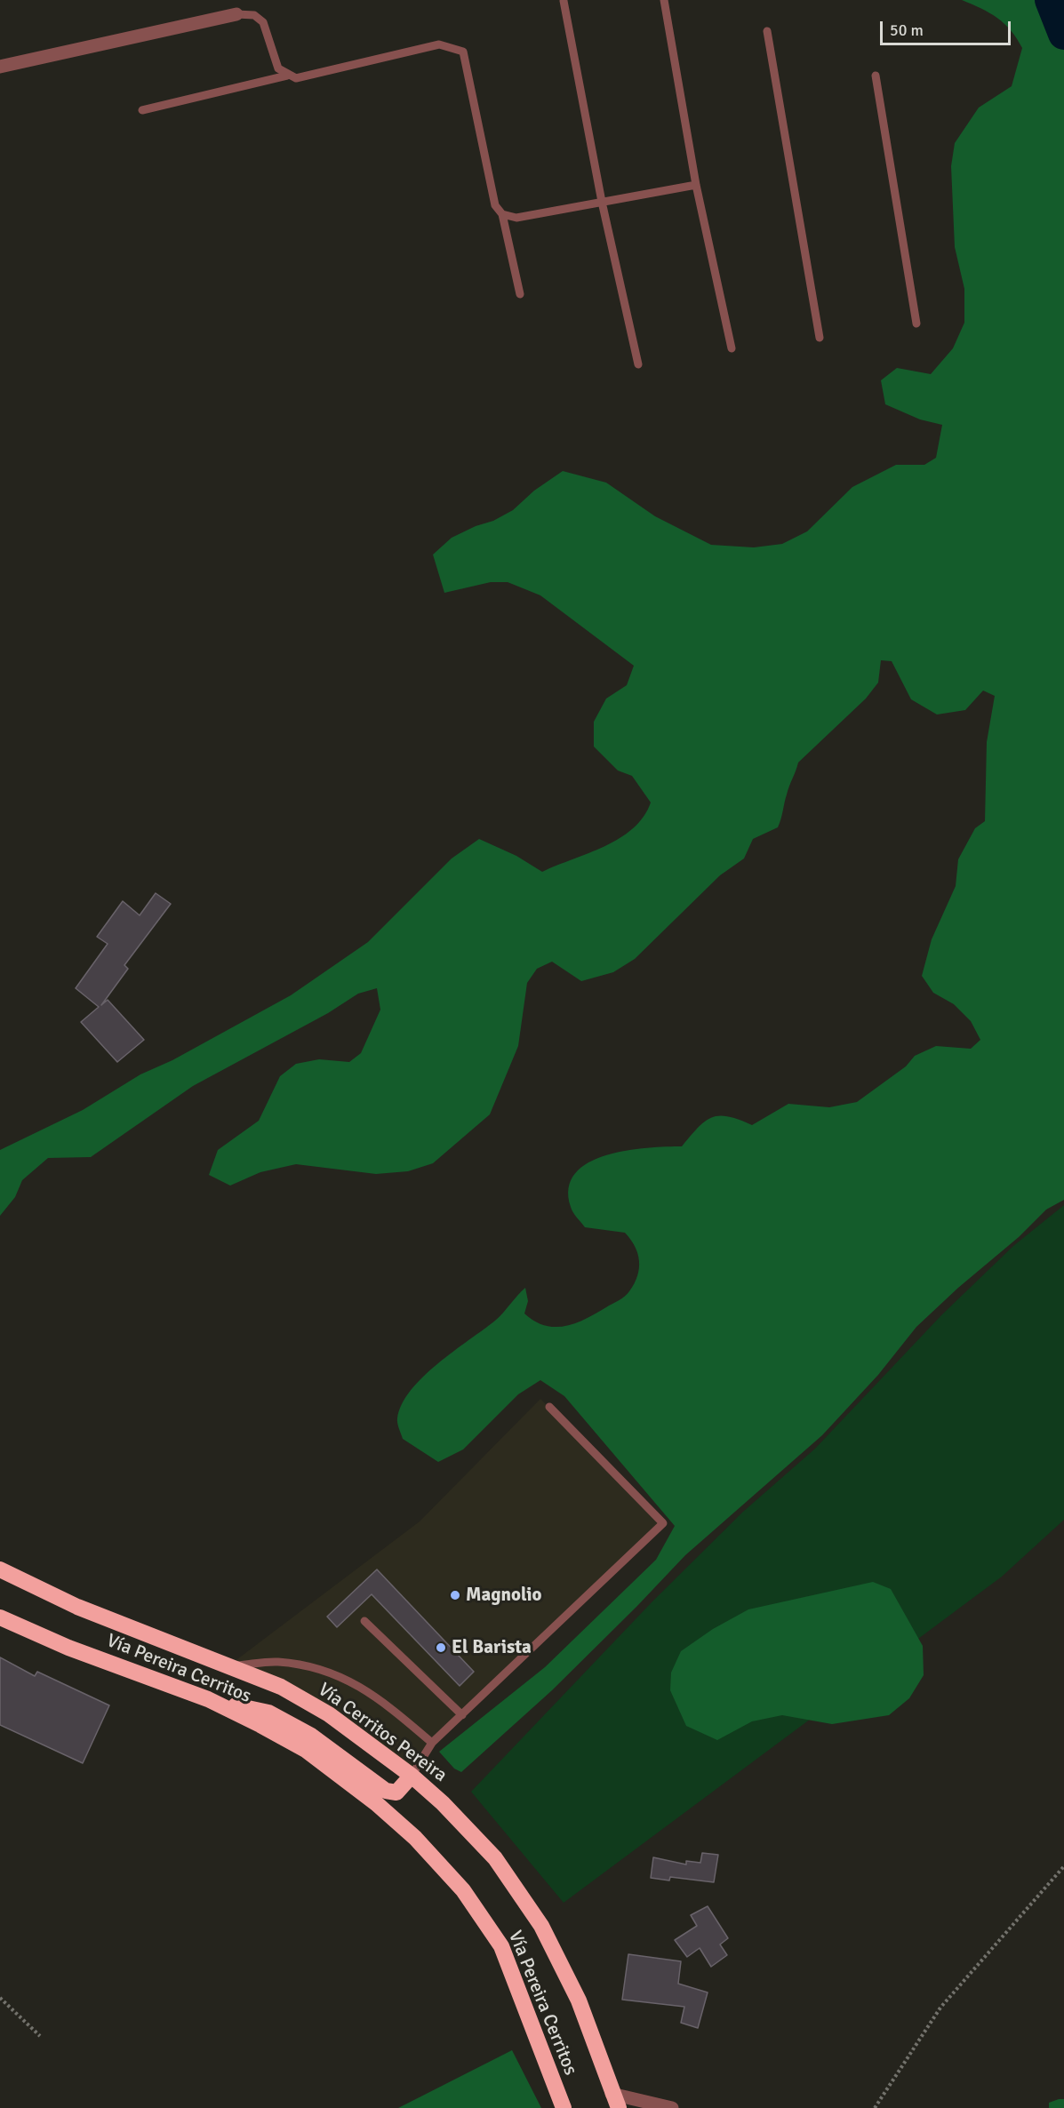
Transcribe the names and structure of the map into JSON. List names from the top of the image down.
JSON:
{
  "streets": {
    "highway": ["Vía Pereira Cerritos", "Vía Cerritos Pereira"]
  },
  "places": ["Magnolio", "El Barista"],
  "scale_bar": "50 m"
}
